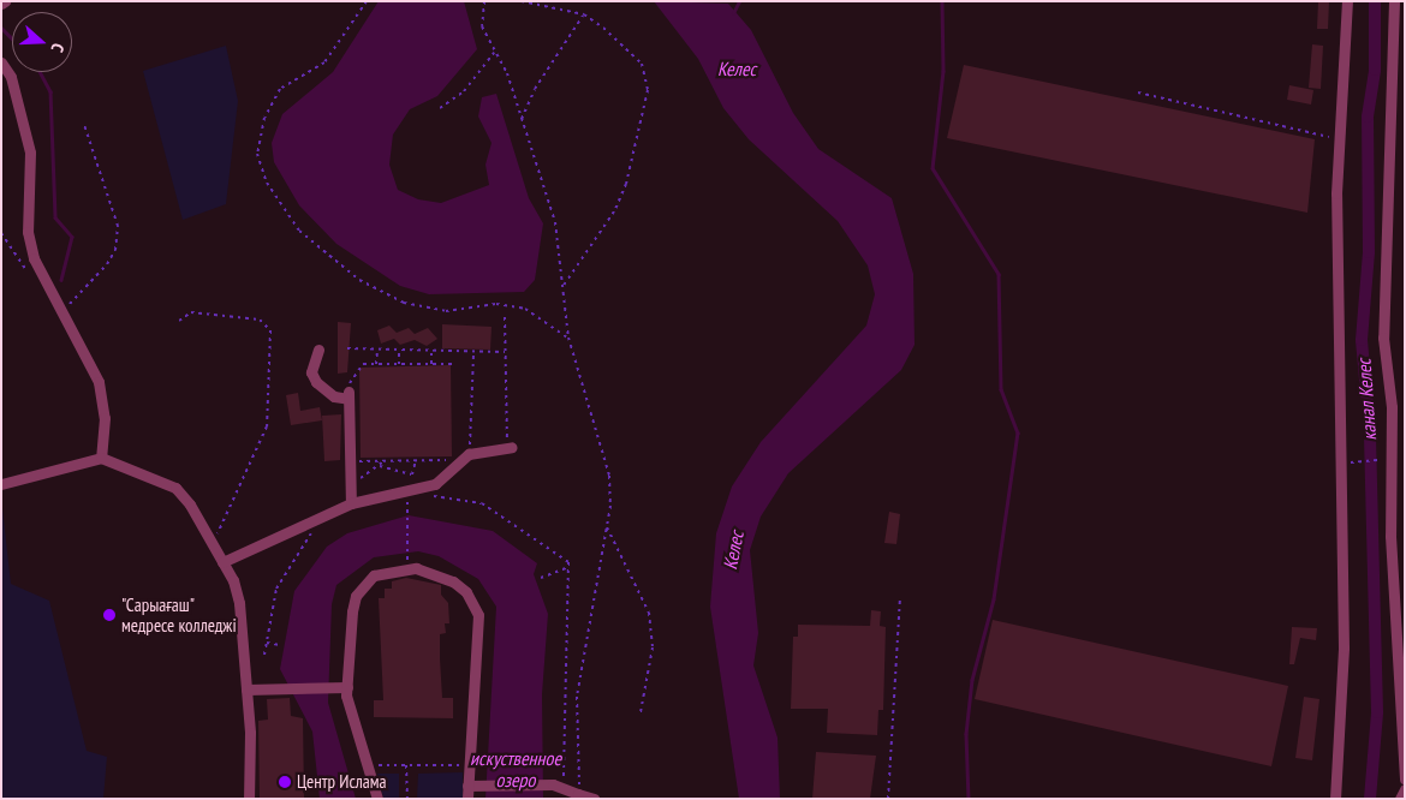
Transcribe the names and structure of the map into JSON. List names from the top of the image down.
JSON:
{
  "water": ["Келес", "канал Келес", "искуственное озеро"],
  "places": ["\"Сарыағаш\" медресе колледжі", "Центр Ислама"],
  "north": "right"
}
